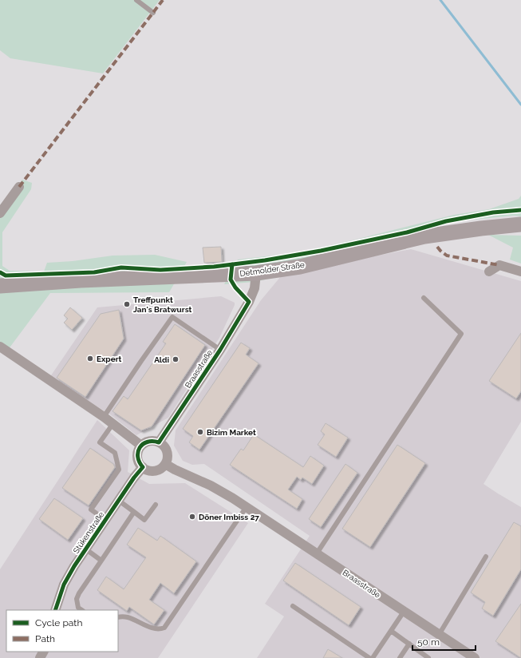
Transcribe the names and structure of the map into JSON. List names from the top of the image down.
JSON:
{
  "streets": {
    "main road": ["Detmolder Straße"],
    "street": ["Braasstraße", "Stükenstraße"]
  },
  "crossings": [
    ["Detmolder Straße", "Braasstraße"],
    ["Braasstraße", "Stükenstraße"]
  ],
  "places": [
    "Treffpunkt Jan's Bratwurst",
    "Expert",
    "Aldi",
    "Bizim Market",
    "Döner Imbiss 27"
  ],
  "legend": ["Cycle path", "Path"],
  "scale_bar": "50 m"
}
